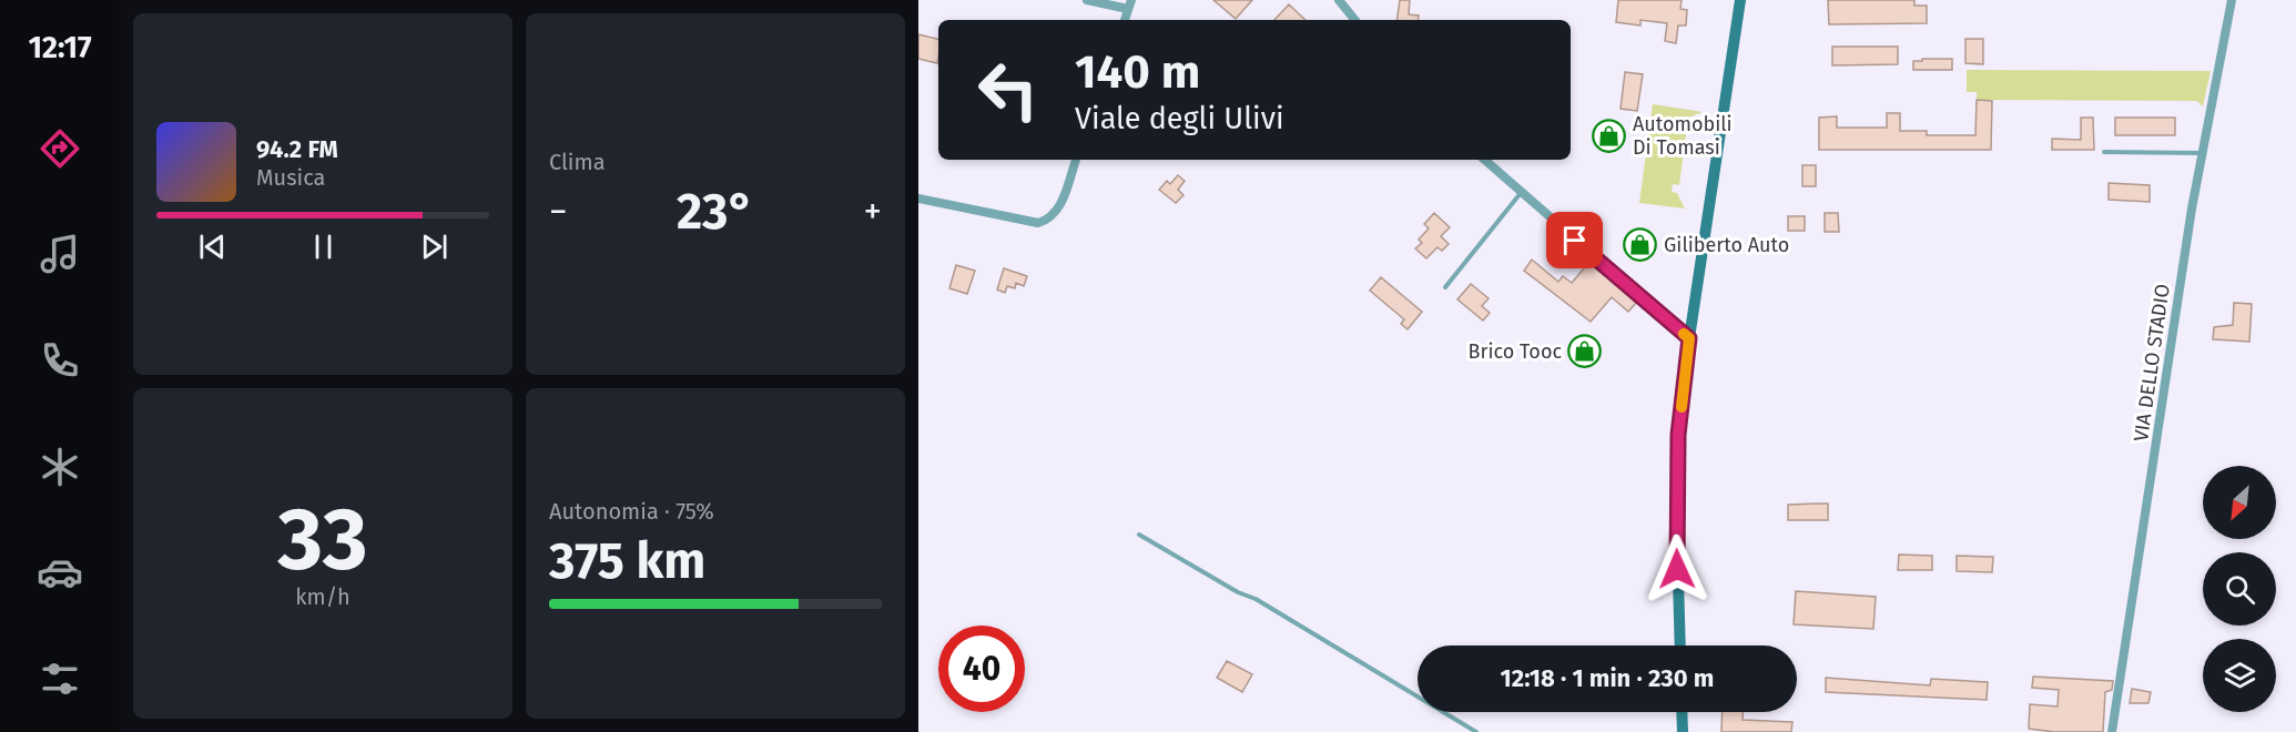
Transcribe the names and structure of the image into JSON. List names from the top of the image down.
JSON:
{
  "streets": {
    "street": ["VIA DELLO STADIO"]
  },
  "places": {
    "shop": ["Automobili Di Tomasi", "Giliberto Auto", "Brico Tooc"]
  },
  "north": "bottom left",
  "page": {
    "tabs": "12:17",
    "tile": [
      "Clima",
      ["33", "km/h"],
      ["Autonomia · 75%", "375 km"]
    ],
    "turn": ["140 m", "Viale degli Ulivi"],
    "song": ["94.2 FM", "Musica"],
    "heat": ["−", "23°", "+"],
    "limit": "40",
    "trip": "12:18 · 1 min · 230 m"
  }
}
